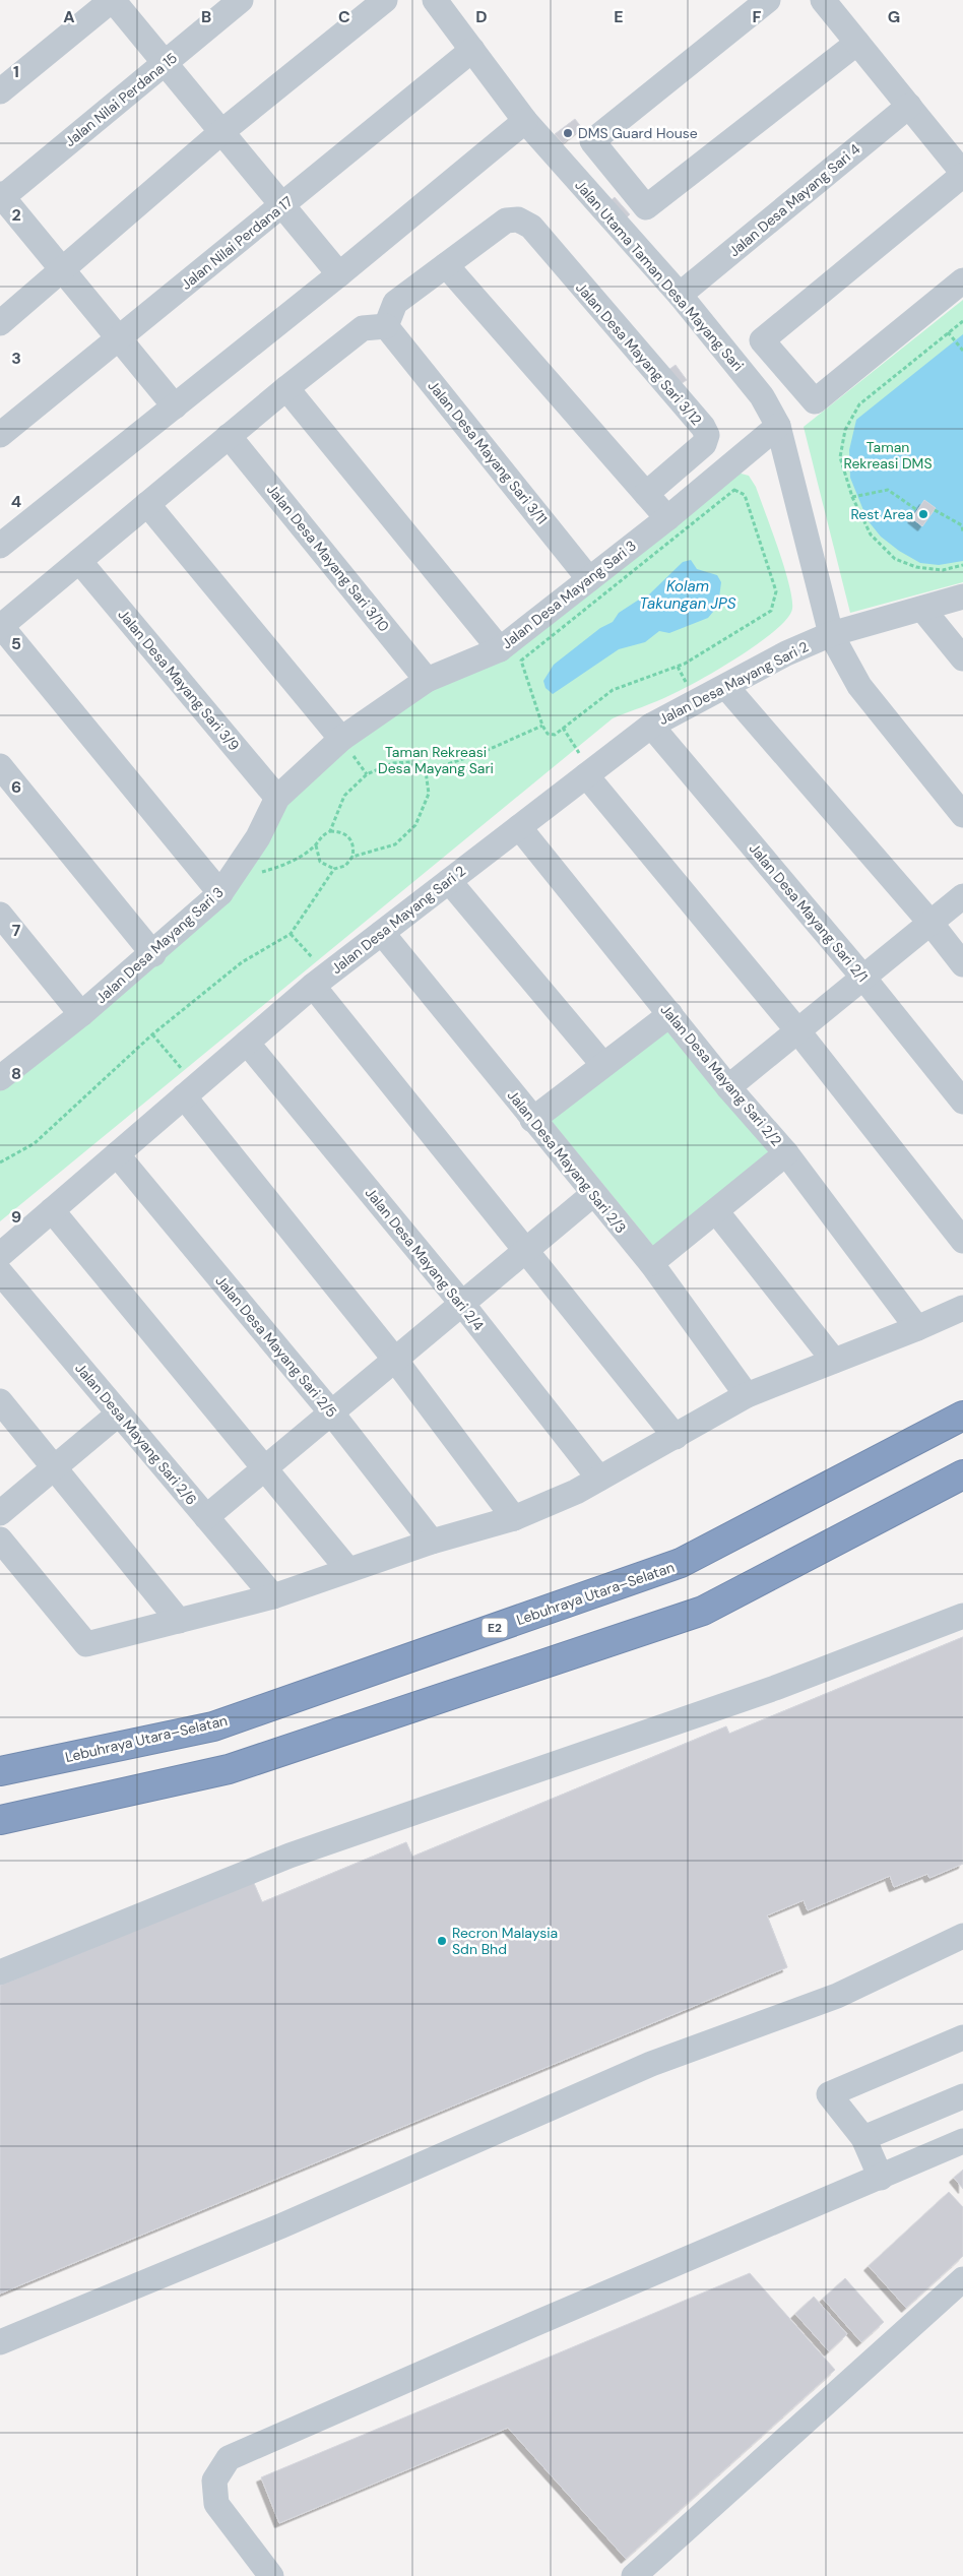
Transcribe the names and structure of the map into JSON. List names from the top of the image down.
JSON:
{
  "streets": {
    "highway": ["Lebuhraya Utara–Selatan", "E2"],
    "street": [
      "Jalan Nilai Perdana 15",
      "Jalan Desa Mayang Sari 4",
      "Jalan Nilai Perdana 17",
      "Jalan Utama Taman Desa Mayang Sari",
      "Jalan Desa Mayang Sari 3/12",
      "Jalan Desa Mayang Sari 3/11",
      "Jalan Desa Mayang Sari 3/10",
      "Jalan Desa Mayang Sari 3",
      "Jalan Desa Mayang Sari 3/9",
      "Jalan Desa Mayang Sari 2",
      "Jalan Desa Mayang Sari 2/1",
      "Jalan Desa Mayang Sari 2/2",
      "Jalan Desa Mayang Sari 2/3",
      "Jalan Desa Mayang Sari 2/4",
      "Jalan Desa Mayang Sari 2/5",
      "Jalan Desa Mayang Sari 2/6"
    ]
  },
  "crossings": [
    ["Jalan Desa Mayang Sari 4", "Jalan Utama Taman Desa Mayang Sari"],
    ["Jalan Nilai Perdana 17", "Jalan Utama Taman Desa Mayang Sari"],
    ["Jalan Utama Taman Desa Mayang Sari", "Jalan Desa Mayang Sari 3"],
    ["Jalan Utama Taman Desa Mayang Sari", "Jalan Desa Mayang Sari 2"],
    ["Jalan Desa Mayang Sari 3/11", "Jalan Desa Mayang Sari 3"],
    ["Jalan Desa Mayang Sari 3/10", "Jalan Desa Mayang Sari 3"],
    ["Jalan Desa Mayang Sari 3", "Jalan Desa Mayang Sari 3/9"],
    ["Jalan Desa Mayang Sari 2", "Jalan Desa Mayang Sari 2/1"],
    ["Jalan Desa Mayang Sari 2", "Jalan Desa Mayang Sari 2/2"],
    ["Jalan Desa Mayang Sari 2", "Jalan Desa Mayang Sari 2/3"],
    ["Jalan Desa Mayang Sari 2", "Jalan Desa Mayang Sari 2/4"],
    ["Jalan Desa Mayang Sari 2", "Jalan Desa Mayang Sari 2/5"]
  ],
  "water": ["Kolam Takungan JPS"],
  "parks": ["Taman Rekreasi DMS", "Taman Rekreasi Desa Mayang Sari"],
  "places": ["DMS Guard House", "Rest Area", "Recron Malaysia Sdn Bhd"],
  "grid": {
    "columns": [
      "A",
      "B",
      "C",
      "D",
      "E",
      "F",
      "G"
    ],
    "rows": [
      "1",
      "2",
      "3",
      "4",
      "5",
      "6",
      "7",
      "8",
      "9"
    ]
  }
}
